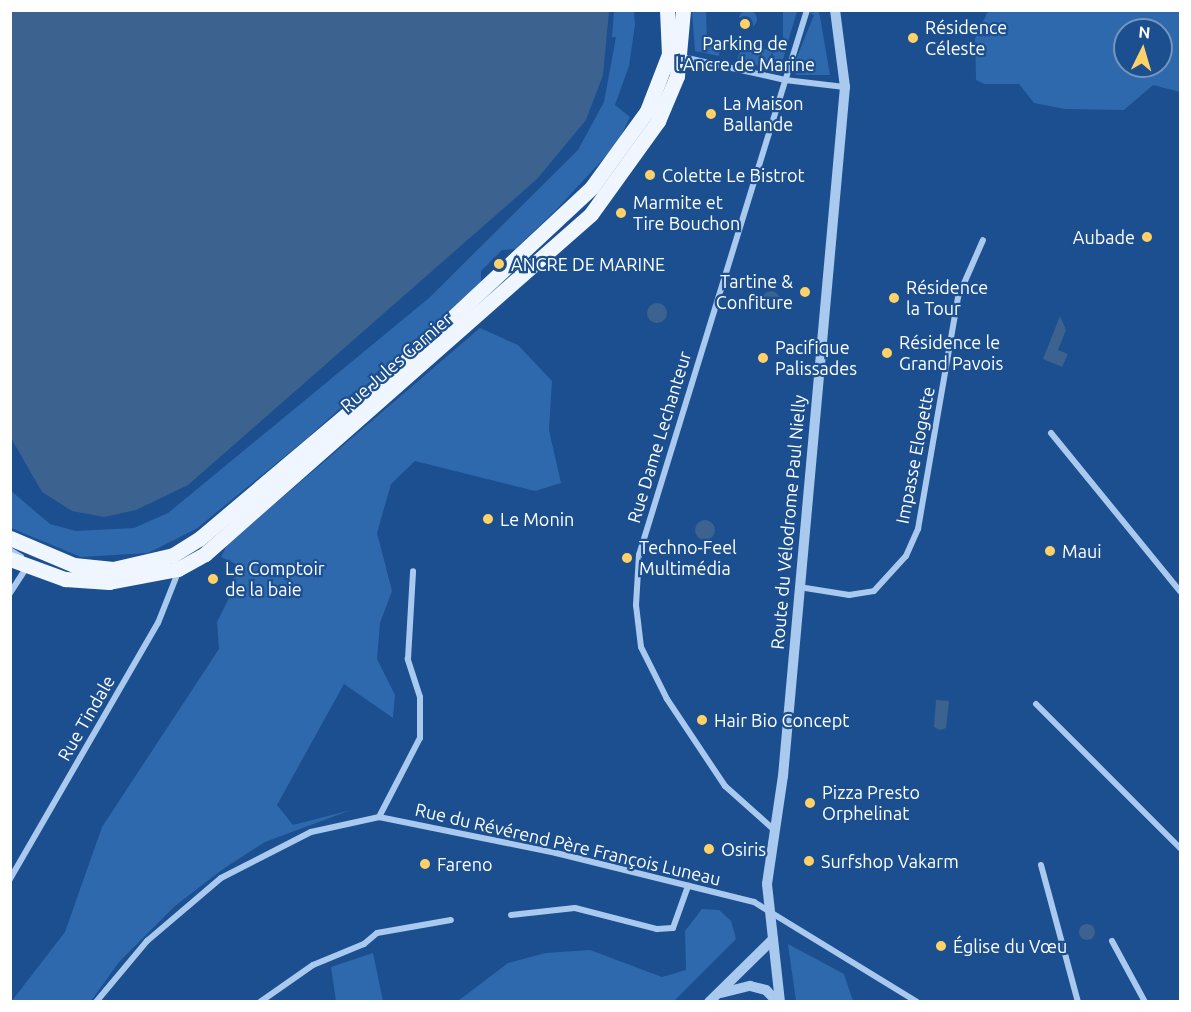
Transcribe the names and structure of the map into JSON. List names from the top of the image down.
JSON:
{
  "streets": {
    "main road": ["Rue Jules Garnier"],
    "street": [
      "Rue Dame Lechanteur",
      "Impasse Elogette",
      "Route du Vélodrome Paul Nielly",
      "Rue Tindale",
      "Rue du Révérend Père François Luneau"
    ]
  },
  "crossings": [
    ["Rue Jules Garnier", "Rue Tindale"],
    ["Rue Dame Lechanteur", "Route du Vélodrome Paul Nielly"],
    ["Impasse Elogette", "Route du Vélodrome Paul Nielly"],
    ["Route du Vélodrome Paul Nielly", "Rue du Révérend Père François Luneau"]
  ],
  "places": [
    "Parking de l'Ancre de Marine",
    "Résidence Céleste",
    "La Maison Ballande",
    "Colette Le Bistrot",
    "Marmite et Tire Bouchon",
    "Aubade",
    "ANCRE DE MARINE",
    "Tartine & Confiture",
    "Résidence la Tour",
    "Résidence le Grand Pavois",
    "Pacifique Palissades",
    "Le Monin",
    "Maui",
    "Techno-Feel Multimédia",
    "Le Comptoir de la baie",
    "Hair Bio Concept",
    "Pizza Presto Orphelinat",
    "Osiris",
    "Surfshop Vakarm",
    "Fareno",
    "Église du Vœu"
  ],
  "north": "top"
}
